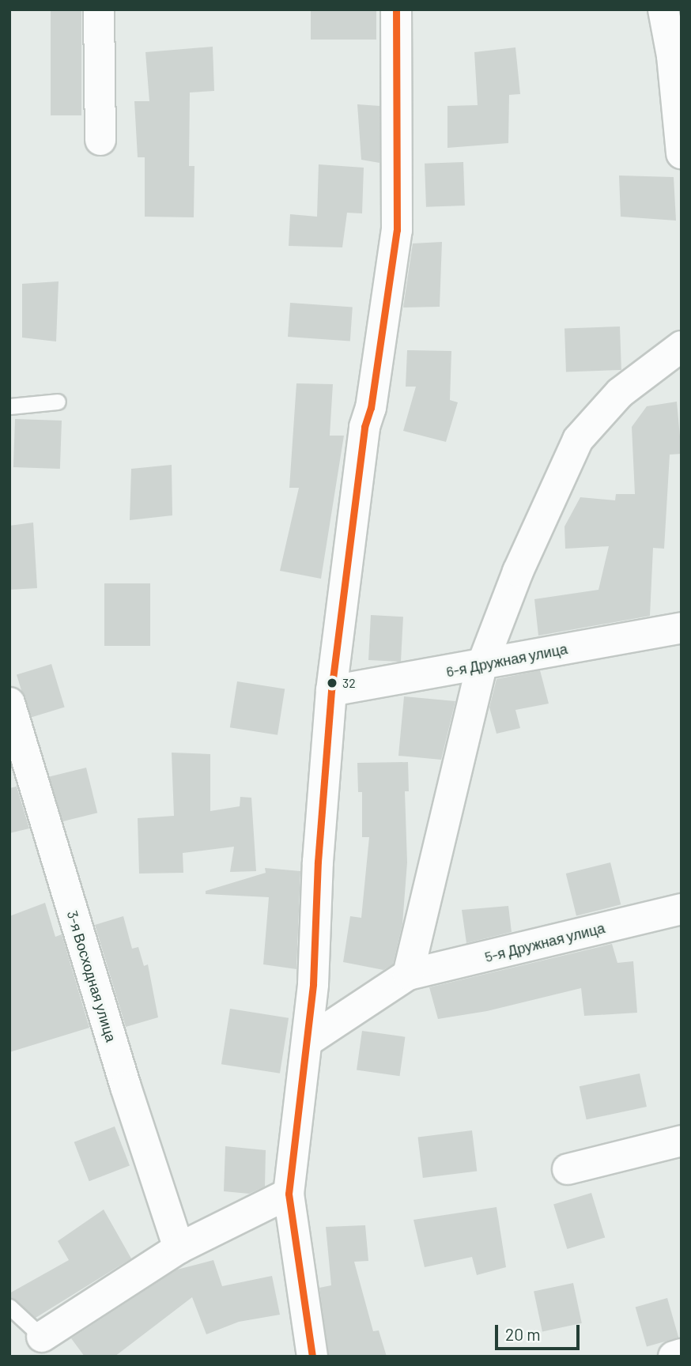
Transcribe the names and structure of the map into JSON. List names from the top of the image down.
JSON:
{
  "streets": {
    "street": ["6-я Дружная улица", "5-я Дружная улица", "3-я Восходная улица"]
  },
  "places": ["32"],
  "scale_bar": "20 m"
}
